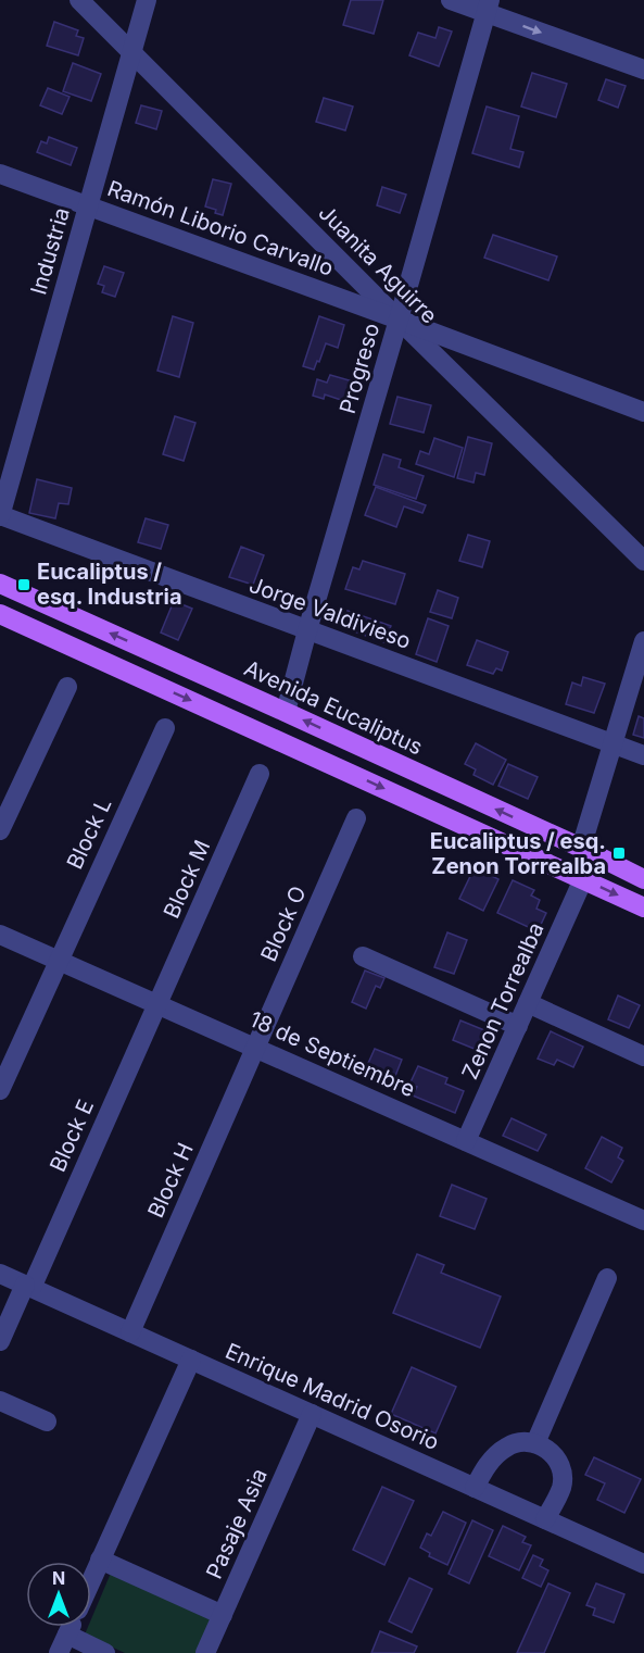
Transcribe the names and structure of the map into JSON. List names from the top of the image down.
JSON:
{
  "streets": {
    "main road": ["Avenida Eucaliptus"],
    "street": [
      "Ramón Liborio Carvallo",
      "Industria",
      "Juanita Aguirre",
      "Progreso",
      "Jorge Valdivieso",
      "Block L",
      "Block M",
      "Block O",
      "Zenon Torrealba",
      "18 de Septiembre",
      "Block E",
      "Block H",
      "Enrique Madrid Osorio",
      "Pasaje Asia"
    ]
  },
  "crossings": [
    ["Ramón Liborio Carvallo", "Industria"],
    ["Ramón Liborio Carvallo", "Juanita Aguirre"],
    ["Ramón Liborio Carvallo", "Progreso"],
    ["Industria", "Juanita Aguirre"],
    ["Industria", "Jorge Valdivieso"],
    ["Juanita Aguirre", "Progreso"],
    ["Progreso", "Jorge Valdivieso"],
    ["Progreso", "Avenida Eucaliptus"],
    ["Block L", "18 de Septiembre"],
    ["Block M", "18 de Septiembre"],
    ["Block M", "Block E"],
    ["Block O", "18 de Septiembre"],
    ["Block O", "Block H"],
    ["Zenon Torrealba", "18 de Septiembre"],
    ["18 de Septiembre", "Block E"],
    ["18 de Septiembre", "Block H"],
    ["Block E", "Enrique Madrid Osorio"],
    ["Block H", "Enrique Madrid Osorio"],
    ["Enrique Madrid Osorio", "Pasaje Asia"]
  ],
  "places": {
    "transit": ["Eucaliptus / esq. Industria", "Eucaliptus / esq. Zenon Torrealba"]
  },
  "north": "top"
}
